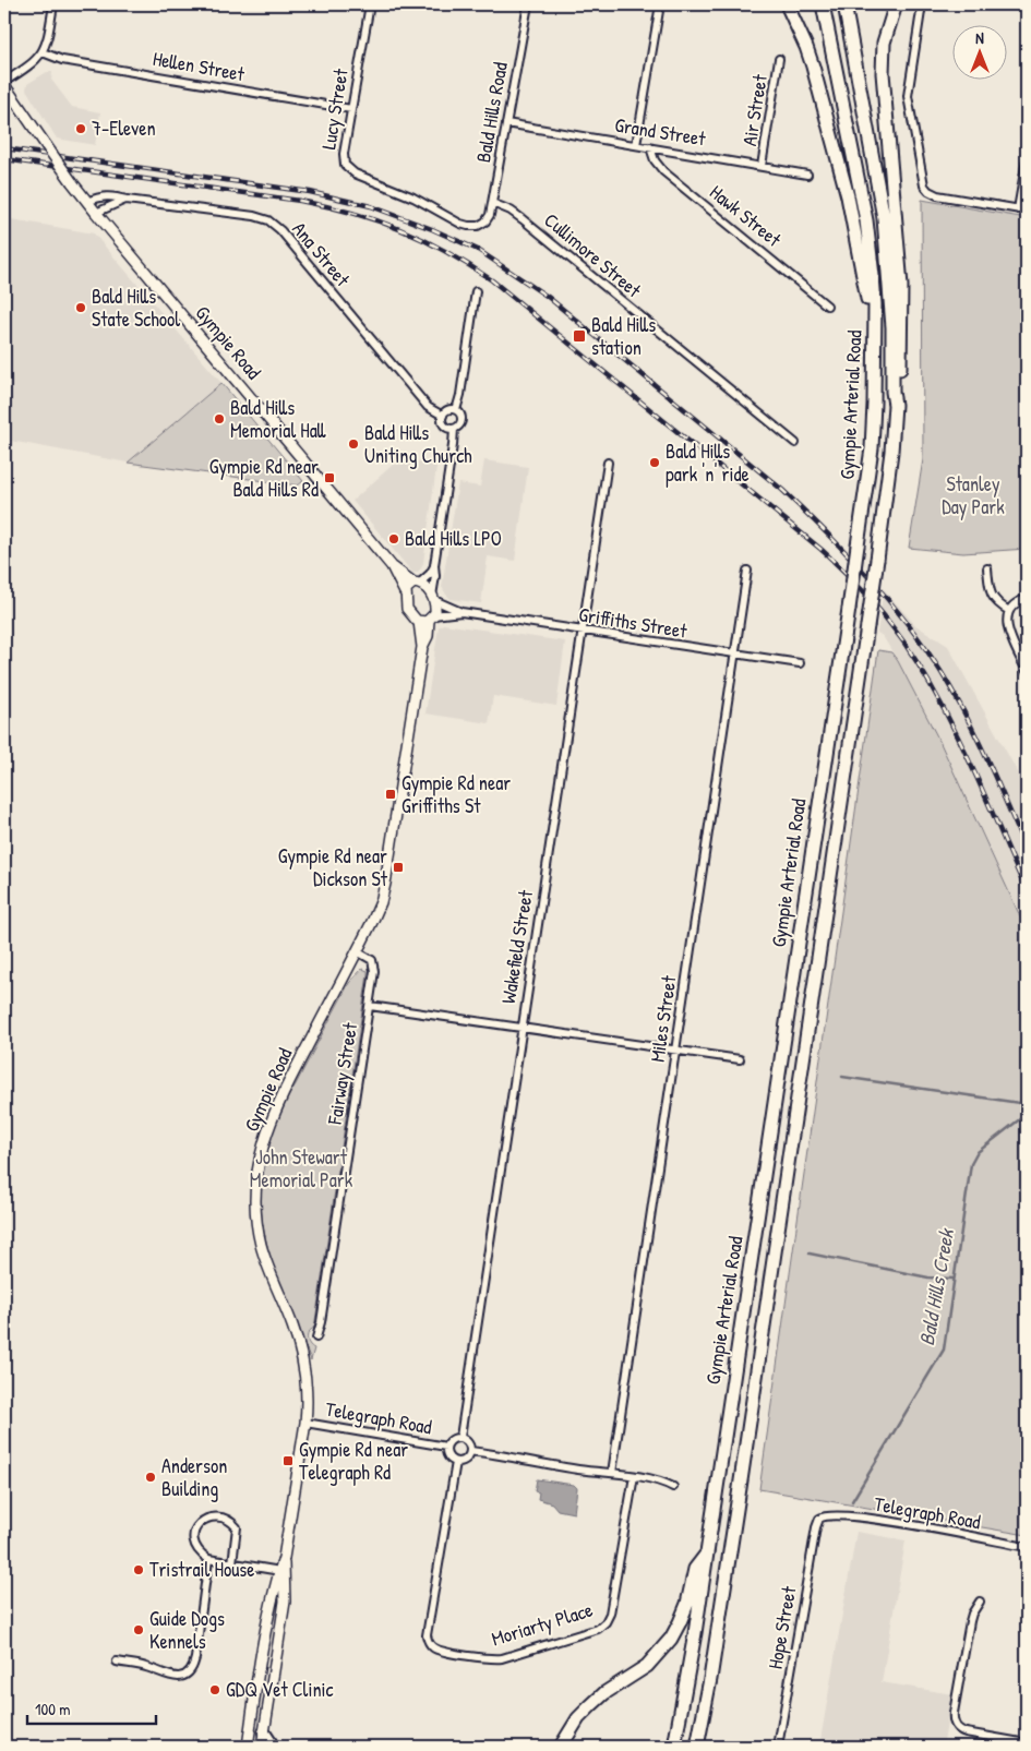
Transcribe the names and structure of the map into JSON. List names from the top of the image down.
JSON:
{
  "streets": {
    "highway": ["Gympie Arterial Road"],
    "main road": ["Gympie Road"],
    "street": [
      "Hellen Street",
      "Lucy Street",
      "Air Street",
      "Bald Hills Road",
      "Grand Street",
      "Hawk Street",
      "Ana Street",
      "Cullimore Street",
      "Griffiths Street",
      "Wakefield Street",
      "Miles Street",
      "Fairway Street",
      "Telegraph Road",
      "Moriarty Place",
      "Hope Street"
    ]
  },
  "crossings": [
    ["Hellen Street", "Lucy Street"],
    ["Lucy Street", "Bald Hills Road"],
    ["Air Street", "Grand Street"],
    ["Bald Hills Road", "Grand Street"],
    ["Bald Hills Road", "Cullimore Street"],
    ["Grand Street", "Hawk Street"],
    ["Ana Street", "Gympie Road"],
    ["Gympie Road", "Griffiths Street"],
    ["Gympie Road", "Fairway Street"],
    ["Gympie Road", "Telegraph Road"],
    ["Griffiths Street", "Wakefield Street"],
    ["Griffiths Street", "Miles Street"],
    ["Wakefield Street", "Telegraph Road"],
    ["Wakefield Street", "Moriarty Place"],
    ["Telegraph Road", "Moriarty Place"],
    ["Telegraph Road", "Hope Street"]
  ],
  "water": ["Bald Hills Creek"],
  "parks": ["Stanley Day Park", "John Stewart Memorial Park"],
  "places": {
    "other": [
      "7-Eleven",
      "Bald Hills State School",
      "Bald Hills Memorial Hall",
      "Bald Hills Uniting Church",
      "Bald Hills park 'n' ride",
      "Bald Hills LPO",
      "Anderson Building",
      "Tristrail House",
      "Guide Dogs Kennels",
      "GDQ Vet Clinic"
    ],
    "transit": [
      "Bald Hills station",
      "Gympie Rd near Bald Hills Rd",
      "Gympie Rd near Griffiths St",
      "Gympie Rd near Dickson St",
      "Gympie Rd near Telegraph Rd"
    ]
  },
  "scale_bar": "100 m",
  "north": "top"
}
